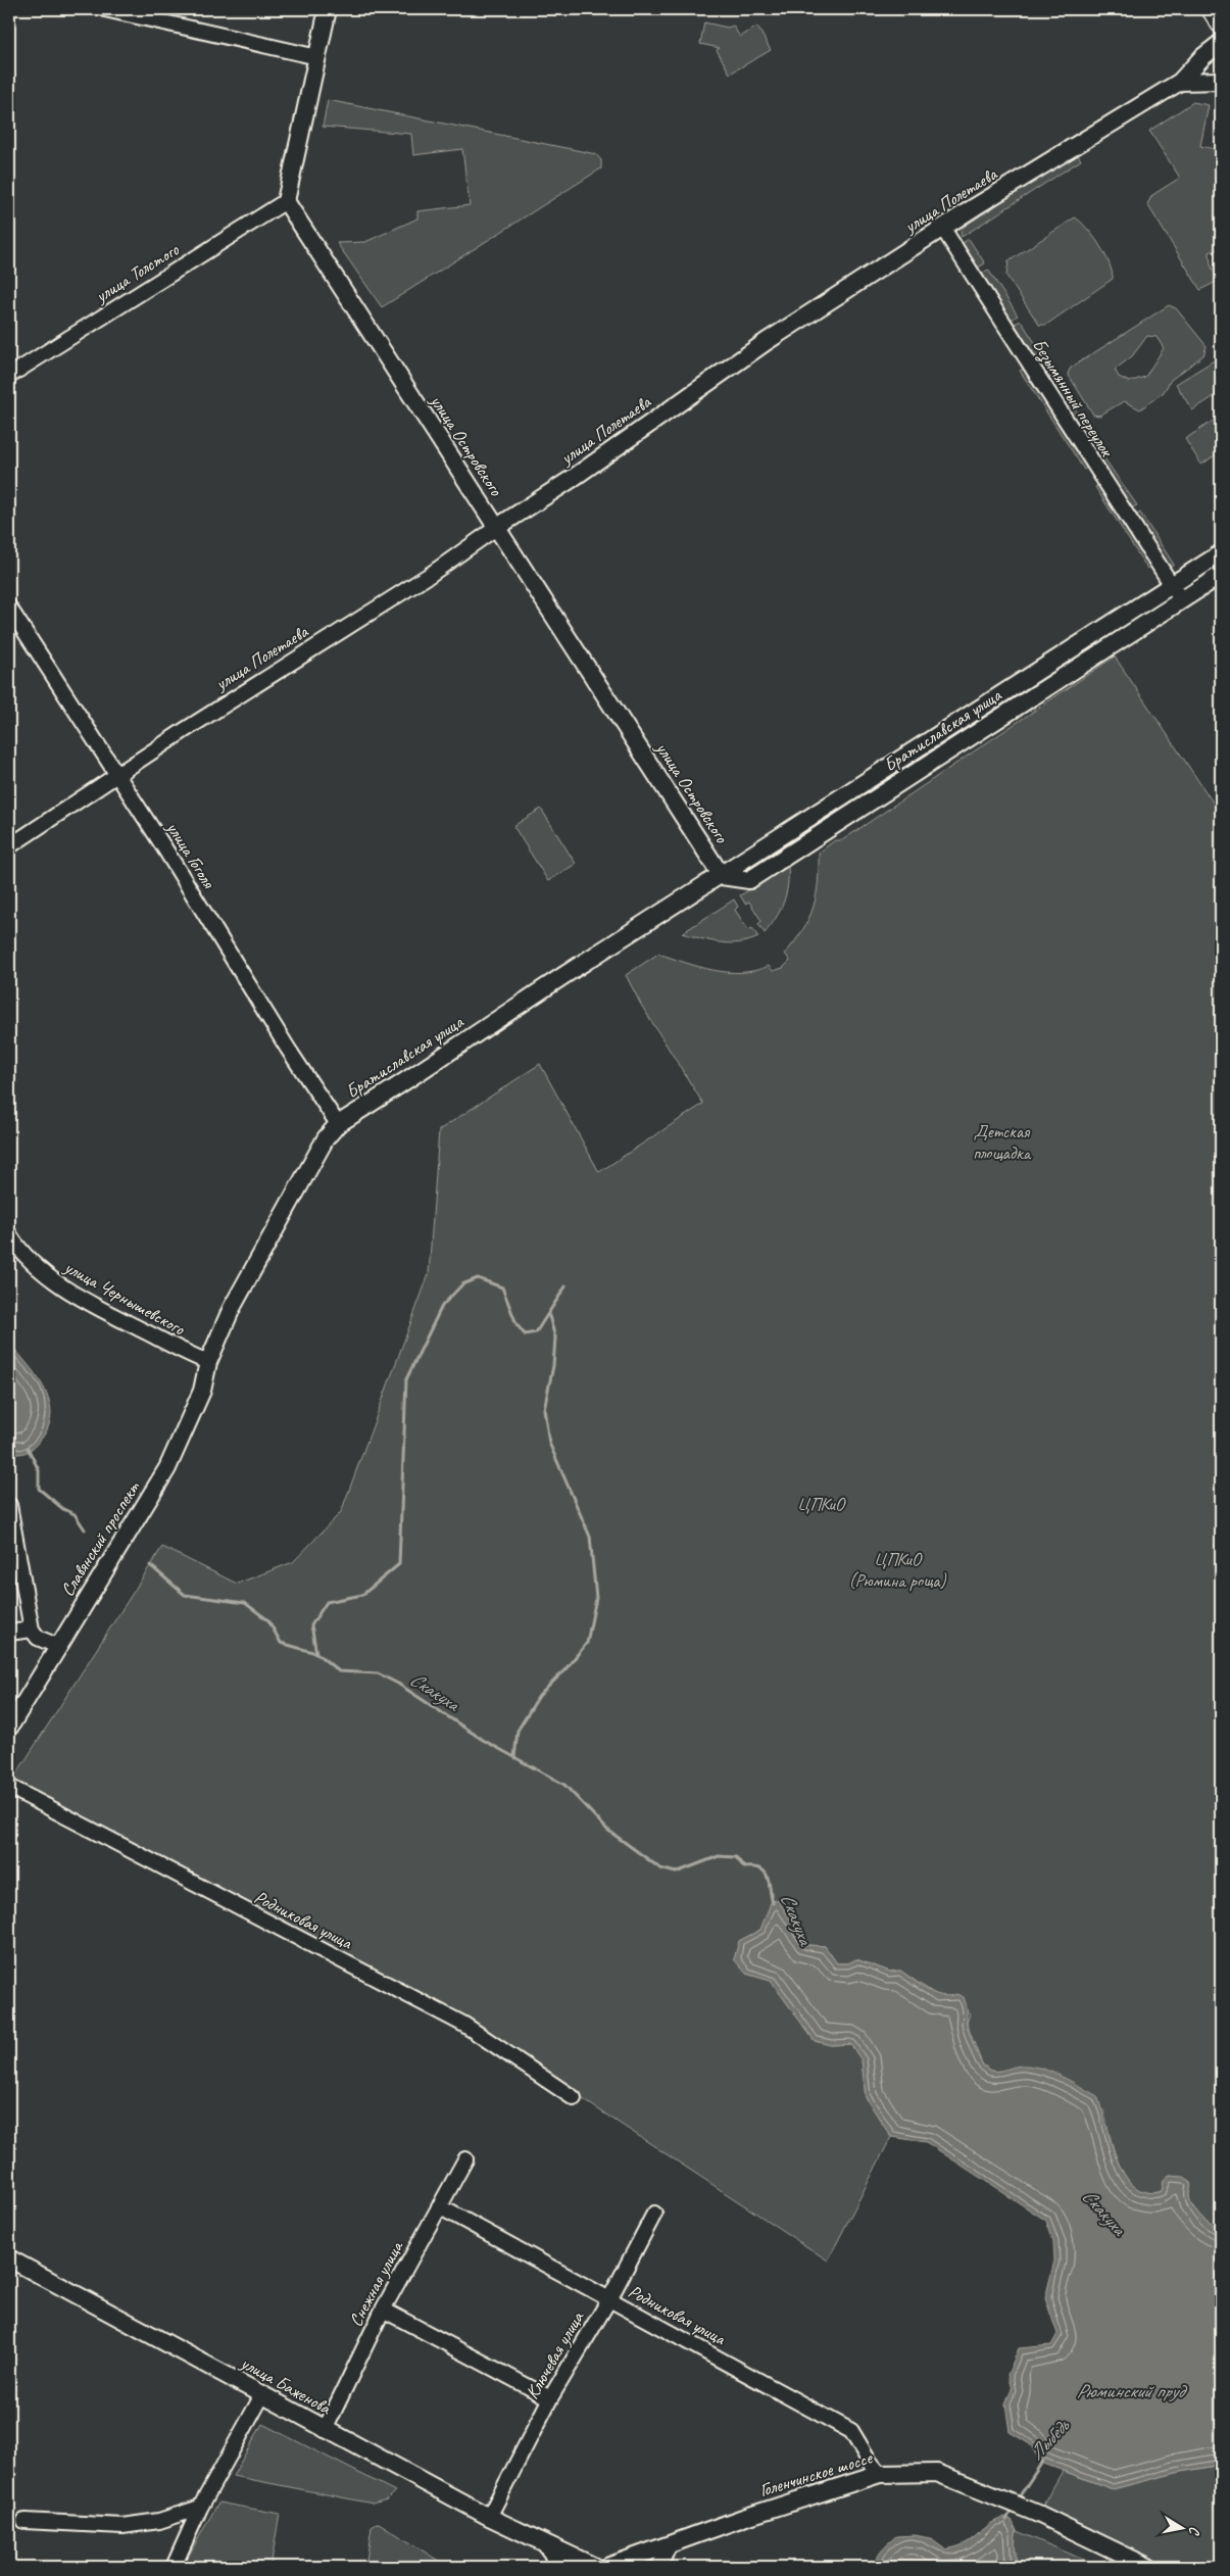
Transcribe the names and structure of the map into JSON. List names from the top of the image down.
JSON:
{
  "streets": {
    "street": [
      "улица Полетаева",
      "улица Толстого",
      "Безымянный переулок",
      "улица Островского",
      "Братиславская улица",
      "улица Гоголя",
      "улица Чернышевского",
      "Славянский проспект",
      "Родниковая улица",
      "Снежная улица",
      "Ключевая улица",
      "улица Баженова",
      "Голенчинское шоссе"
    ]
  },
  "crossings": [
    ["улица Полетаева", "Безымянный переулок"],
    ["улица Полетаева", "улица Островского"],
    ["улица Полетаева", "улица Гоголя"],
    ["улица Толстого", "улица Островского"],
    ["Безымянный переулок", "Братиславская улица"],
    ["улица Островского", "Братиславская улица"],
    ["Братиславская улица", "улица Гоголя"],
    ["Братиславская улица", "улица Чернышевского"],
    ["Братиславская улица", "Славянский проспект"],
    ["улица Чернышевского", "Славянский проспект"],
    ["Родниковая улица", "Снежная улица"],
    ["Родниковая улица", "Ключевая улица"],
    ["Родниковая улица", "Голенчинское шоссе"],
    ["Снежная улица", "улица Баженова"],
    ["Ключевая улица", "улица Баженова"]
  ],
  "water": ["Скакуха", "Рюминский пруд", "Лыбедь"],
  "parks": ["Детская площадка", "ЦПКиО", "ЦПКиО (Рюмина роща)"],
  "north": "right"
}
